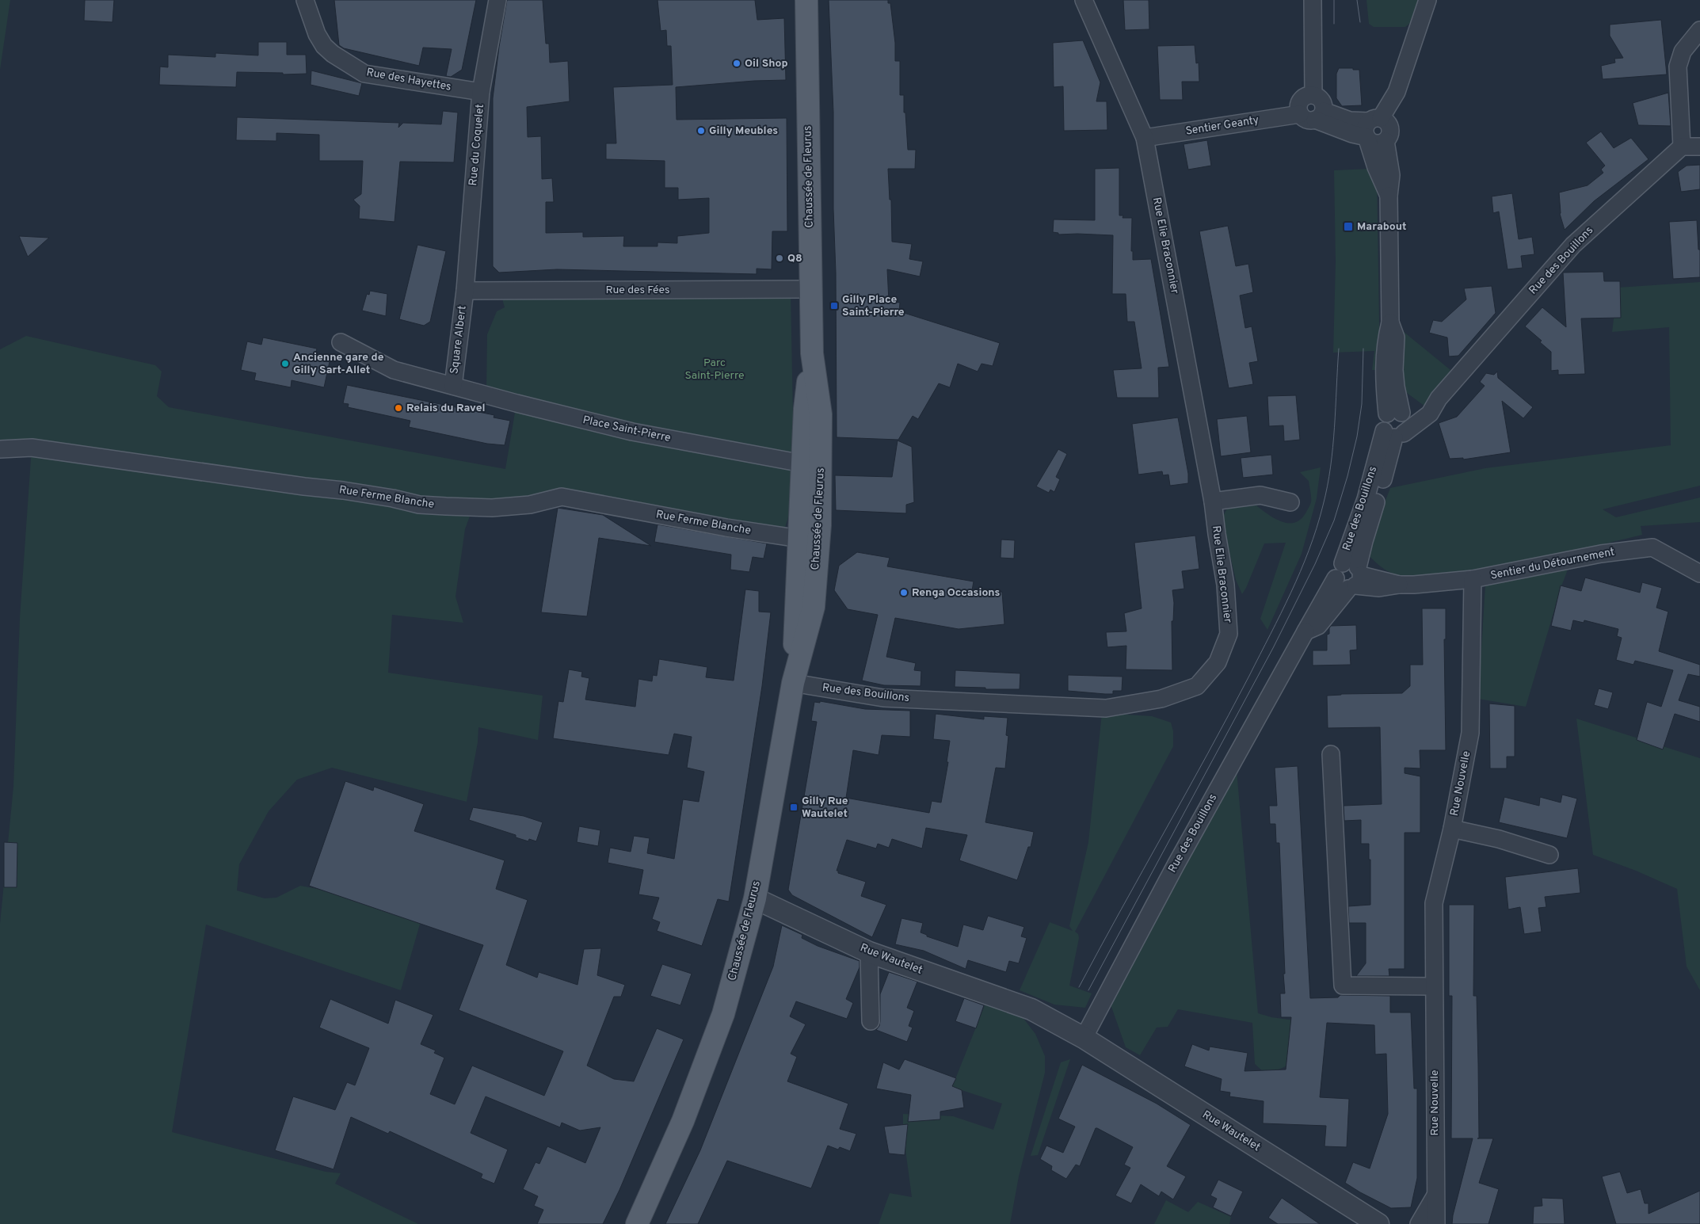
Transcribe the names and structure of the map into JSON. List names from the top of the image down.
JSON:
{
  "streets": {
    "main road": ["Chaussée de Fleurus"],
    "street": [
      "Rue des Hayettes",
      "Sentier Geanty",
      "Rue du Coquelet",
      "Rue Elie Braconnier",
      "Rue des Bouillons",
      "Rue des Fées",
      "Square Albert",
      "Place Saint-Pierre",
      "Rue Ferme Blanche",
      "Sentier du Détournement",
      "Rue Nouvelle",
      "Rue Wautelet"
    ]
  },
  "crossings": [
    ["Rue des Hayettes", "Rue du Coquelet"],
    ["Sentier Geanty", "Rue Elie Braconnier"],
    ["Rue du Coquelet", "Rue des Fées"],
    ["Rue du Coquelet", "Square Albert"],
    ["Chaussée de Fleurus", "Rue des Bouillons"],
    ["Chaussée de Fleurus", "Rue des Fées"],
    ["Chaussée de Fleurus", "Place Saint-Pierre"],
    ["Chaussée de Fleurus", "Rue Ferme Blanche"],
    ["Chaussée de Fleurus", "Rue Wautelet"],
    ["Rue Elie Braconnier", "Rue des Bouillons"],
    ["Rue des Bouillons", "Sentier du Détournement"],
    ["Rue des Bouillons", "Rue Wautelet"],
    ["Rue des Fées", "Square Albert"],
    ["Square Albert", "Place Saint-Pierre"],
    ["Sentier du Détournement", "Rue Nouvelle"]
  ],
  "parks": ["Parc Saint-Pierre"],
  "places": {
    "other": [
      "Oil Shop",
      "Gilly Meubles",
      "Q8",
      "Ancienne gare de Gilly Sart-Allet",
      "Relais du Ravel",
      "Renga Occasions"
    ],
    "transit": ["Marabout", "Gilly Place Saint-Pierre", "Gilly Rue Wautelet"]
  }
}
